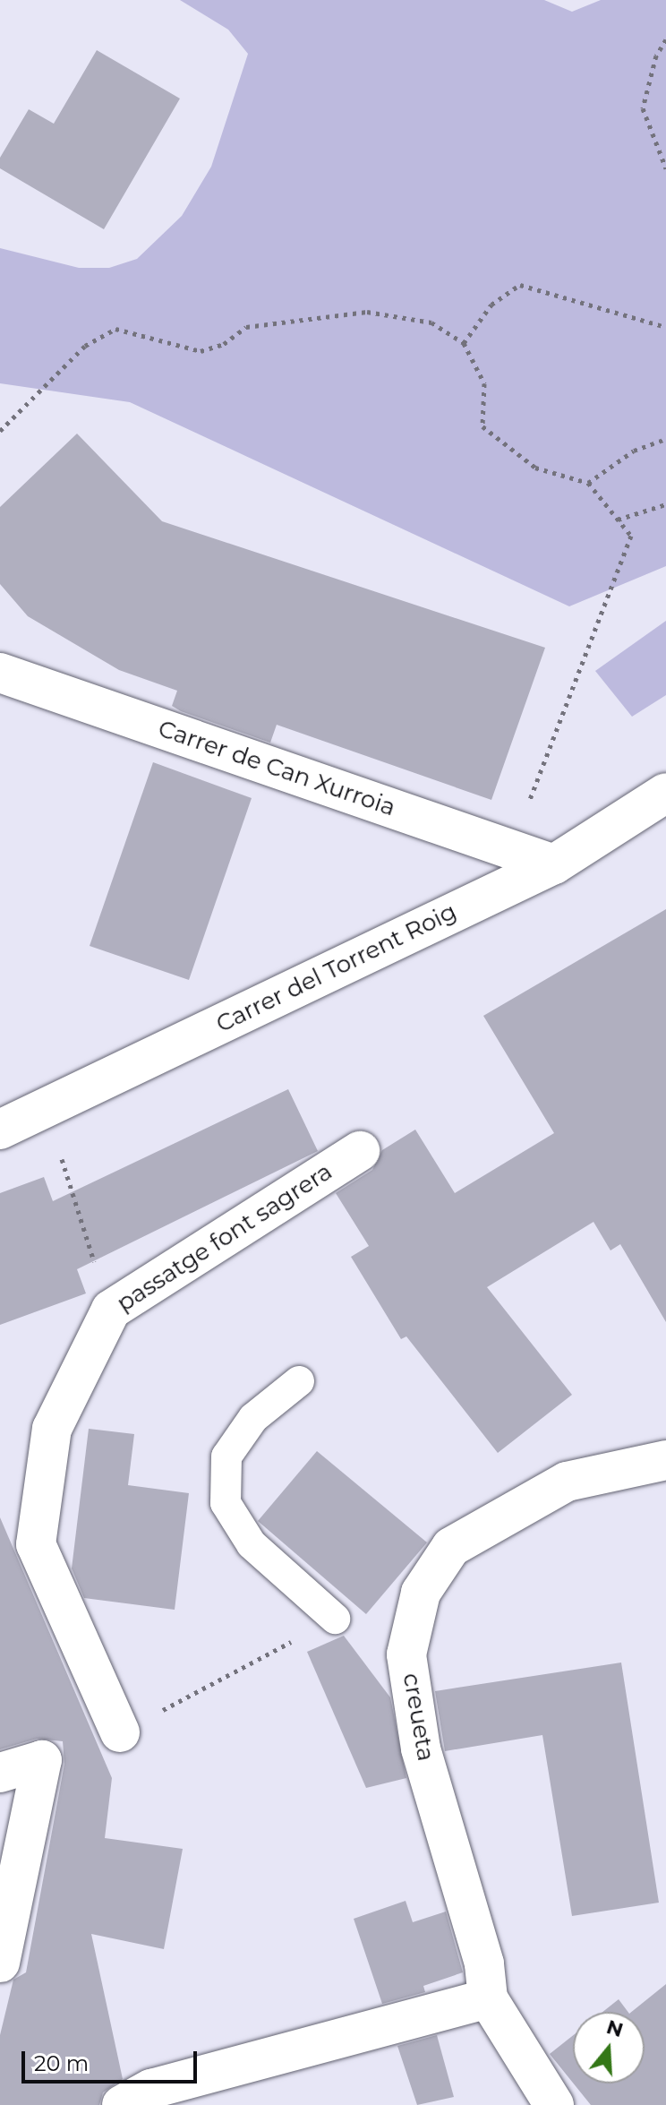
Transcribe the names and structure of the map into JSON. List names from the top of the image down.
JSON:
{
  "streets": {
    "street": [
      "Carrer de Can Xurroia",
      "Carrer del Torrent Roig",
      "passatge font sagrera",
      "creueta"
    ]
  },
  "crossings": [
    ["Carrer de Can Xurroia", "Carrer del Torrent Roig"]
  ],
  "scale_bar": "20 m",
  "north": "top"
}
